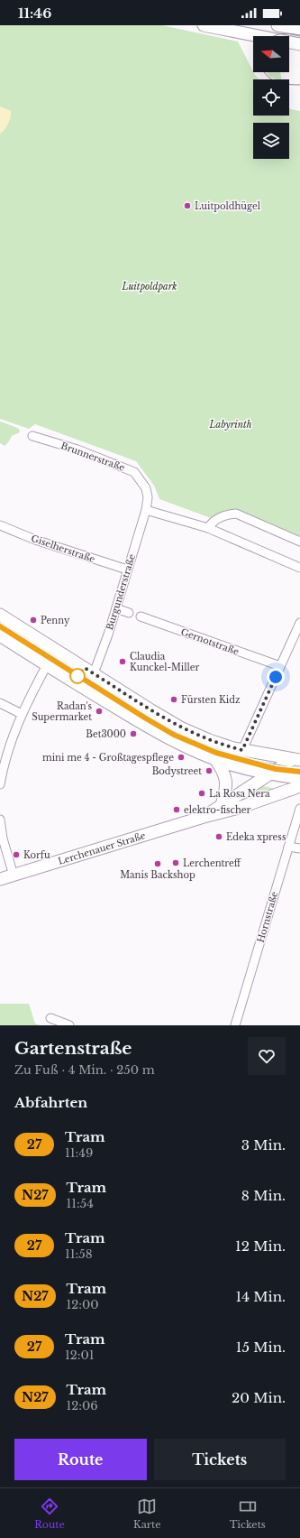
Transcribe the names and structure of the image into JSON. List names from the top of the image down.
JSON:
{
  "streets": {
    "main road": ["Lerchenauer Straße"],
    "street": [
      "Brunnerstraße",
      "Giselherstraße",
      "Burgunderstraße",
      "Gernotstraße",
      "Hornstraße"
    ]
  },
  "crossings": [
    ["Brunnerstraße", "Burgunderstraße"],
    ["Giselherstraße", "Burgunderstraße"]
  ],
  "parks": ["Luitpoldpark", "Labyrinth"],
  "places": [
    "Luitpoldhügel",
    "Penny",
    "Claudia Kunckel-Miller",
    "Fürsten Kidz",
    "Radan's Supermarket",
    "Bet3000",
    "mini me 4 - Großtagespflege",
    "Bodystreet",
    "La Rosa Nera",
    "elektro-fischer",
    "Edeka xpress",
    "Korfu",
    "Lerchentreff",
    "Manis Backshop"
  ],
  "lines": ["tram line 27"],
  "north": "left",
  "page": {
    "status": "11:46",
    "heading": [
      ["Gartenstraße", "Zu Fuß · 4 Min. · 250 m"],
      "Abfahrten"
    ],
    "list": [
      {
        "mark": "27",
        "name": "Tram",
        "note": "11:49",
        "value": "3 Min."
      },
      {
        "mark": "N27",
        "name": "Tram",
        "note": "11:54",
        "value": "8 Min."
      },
      {
        "mark": "27",
        "name": "Tram",
        "note": "11:58",
        "value": "12 Min."
      },
      {
        "mark": "N27",
        "name": "Tram",
        "note": "12:00",
        "value": "14 Min."
      },
      {
        "mark": "27",
        "name": "Tram",
        "note": "12:01",
        "value": "15 Min."
      },
      {
        "mark": "N27",
        "name": "Tram",
        "note": "12:06",
        "value": "20 Min."
      }
    ],
    "buttons": ["Route", "Tickets"],
    "tabs": ["Route", "Karte", "Tickets"]
  }
}
